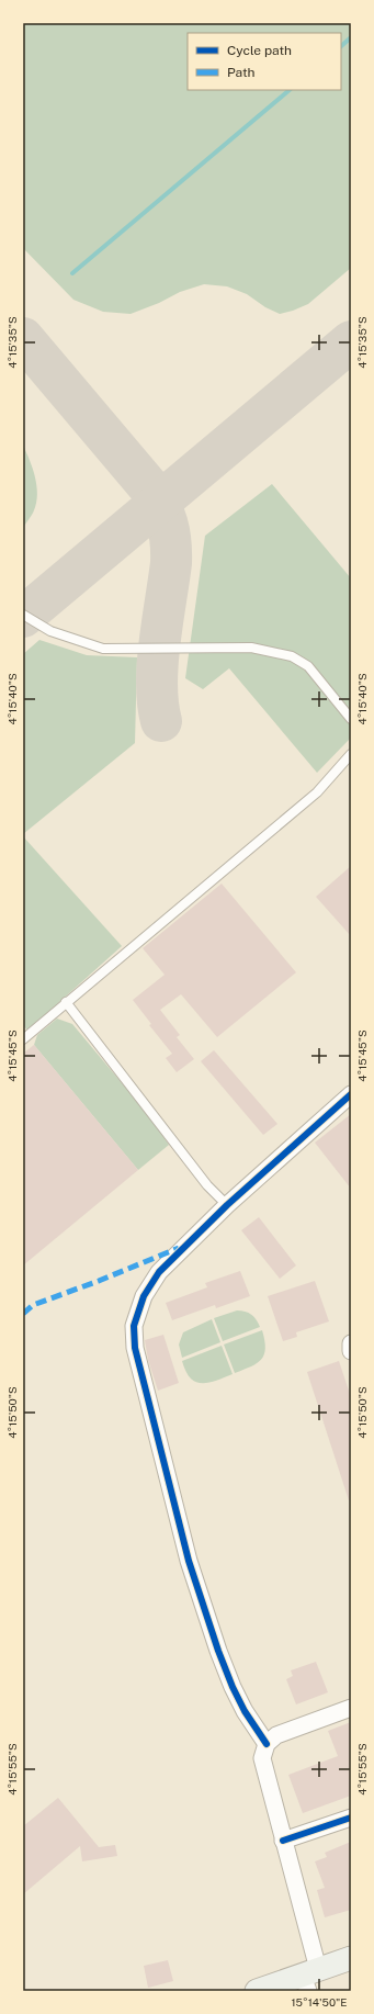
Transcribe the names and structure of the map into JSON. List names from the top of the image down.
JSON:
{
  "legend": ["Cycle path", "Path"],
  "coordinates": [
    "4°15'35\"S",
    "4°15'40\"S",
    "4°15'45\"S",
    "4°15'50\"S",
    "4°15'55\"S",
    "15°14'50\"E"
  ]
}
